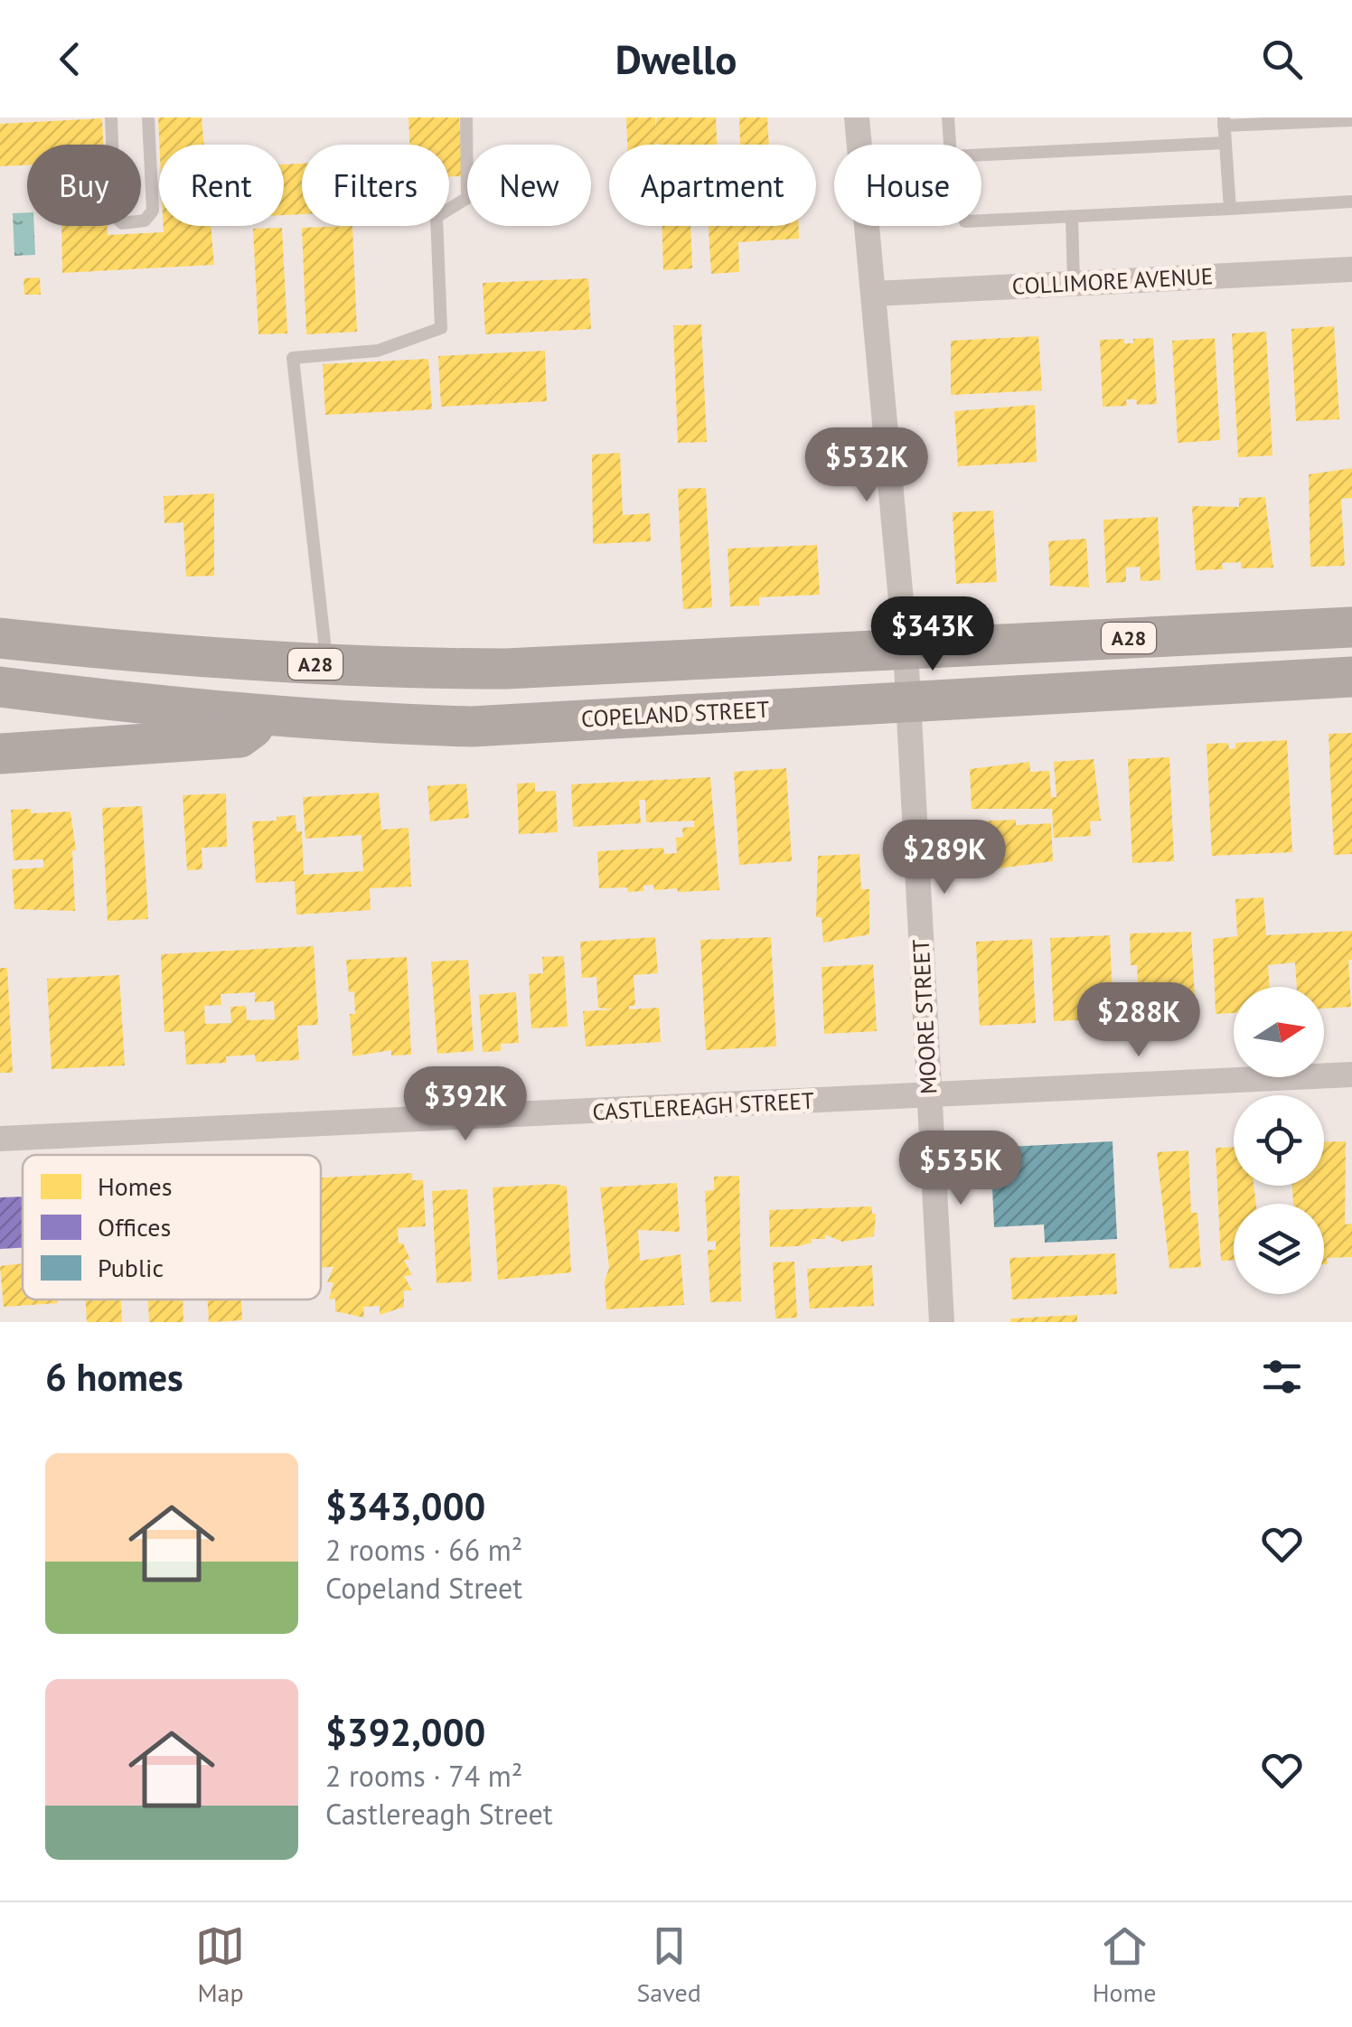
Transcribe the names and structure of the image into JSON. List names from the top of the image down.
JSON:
{
  "streets": {
    "highway": ["A28", "COPELAND STREET"],
    "street": ["COLLIMORE AVENUE", "MOORE STREET", "CASTLEREAGH STREET"]
  },
  "crossings": [
    ["COLLIMORE AVENUE", "MOORE STREET"],
    ["A28", "MOORE STREET"],
    ["COPELAND STREET", "MOORE STREET"],
    ["MOORE STREET", "CASTLEREAGH STREET"]
  ],
  "legend": ["Homes", "Offices", "Public"],
  "north": "right",
  "page": {
    "header": "Dwello",
    "chip": [
      "Buy",
      "Rent",
      "Filters",
      "New",
      "Apartment",
      "House"
    ],
    "price": [
      "$532K",
      "$343K",
      "$289K",
      "$288K",
      "$392K",
      "$535K"
    ],
    "heading": "6 homes",
    "list": [
      {
        "name": "$343,000",
        "note": "2 rooms · 66 m² · Copeland Street"
      },
      {
        "name": "$392,000",
        "note": "2 rooms · 74 m² · Castlereagh Street"
      }
    ],
    "tabs": ["Map", "Saved", "Home"]
  }
}
